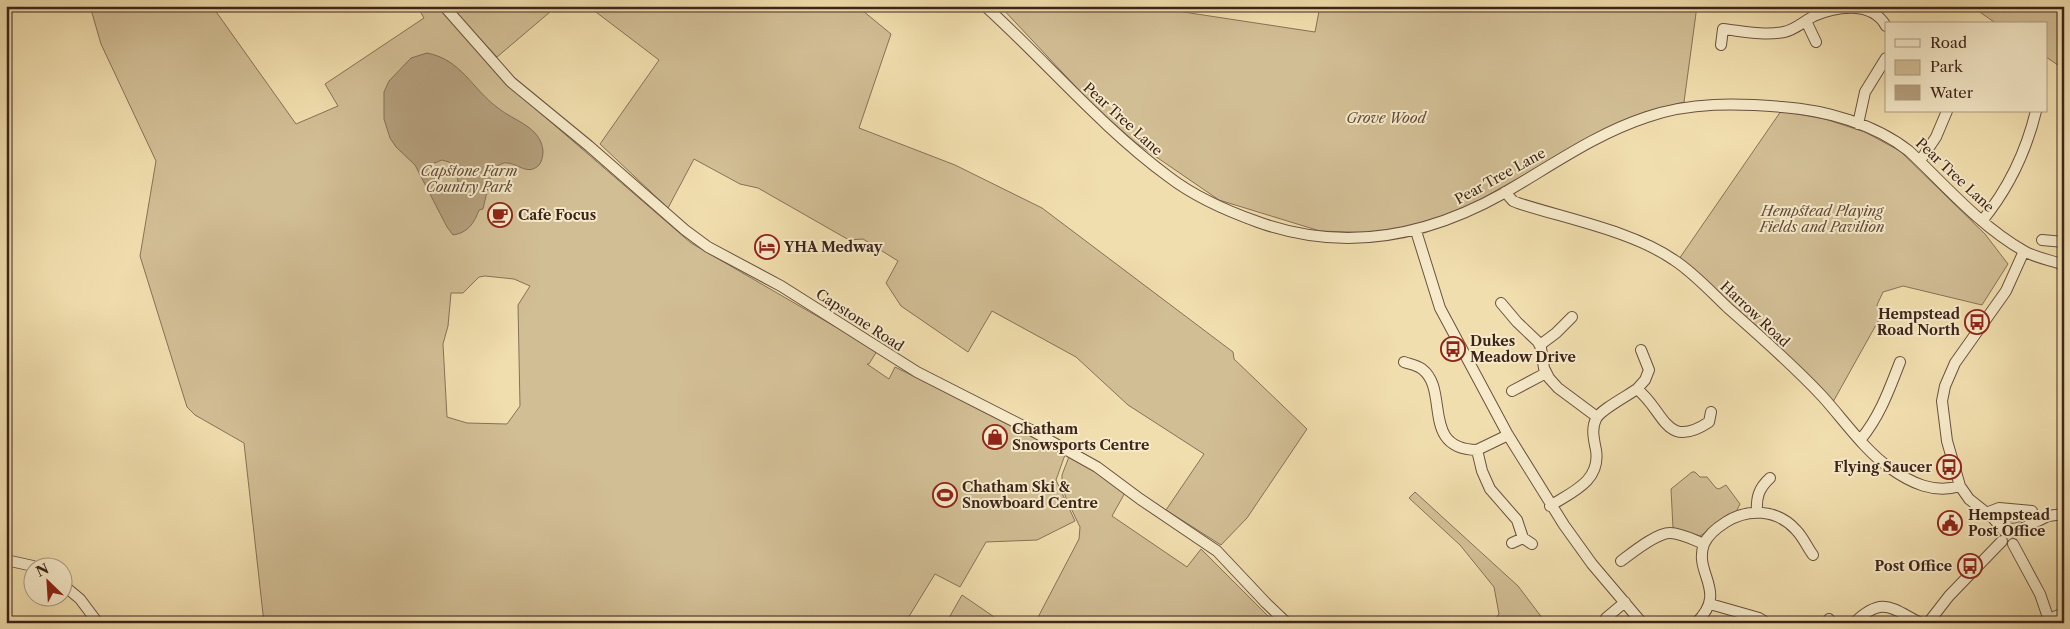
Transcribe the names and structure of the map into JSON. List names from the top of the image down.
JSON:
{
  "streets": {
    "street": ["Pear Tree Lane", "Harrow Road", "Capstone Road"]
  },
  "crossings": [
    ["Pear Tree Lane", "Harrow Road"]
  ],
  "parks": ["Grove Wood", "Capstone Farm Country Park", "Hempstead Playing Fields and Pavilion"],
  "places": {
    "cafe": ["Cafe Focus"],
    "hotel": ["YHA Medway"],
    "bus stop": [
      "Hempstead Road North",
      "Dukes Meadow Drive",
      "Flying Saucer",
      "Post Office"
    ],
    "shop": ["Chatham Snowsports Centre"],
    "sports": ["Chatham Ski & Snowboard Centre"],
    "public building": ["Hempstead Post Office"]
  },
  "legend": ["Road", "Park", "Water"],
  "north": "top left"
}
